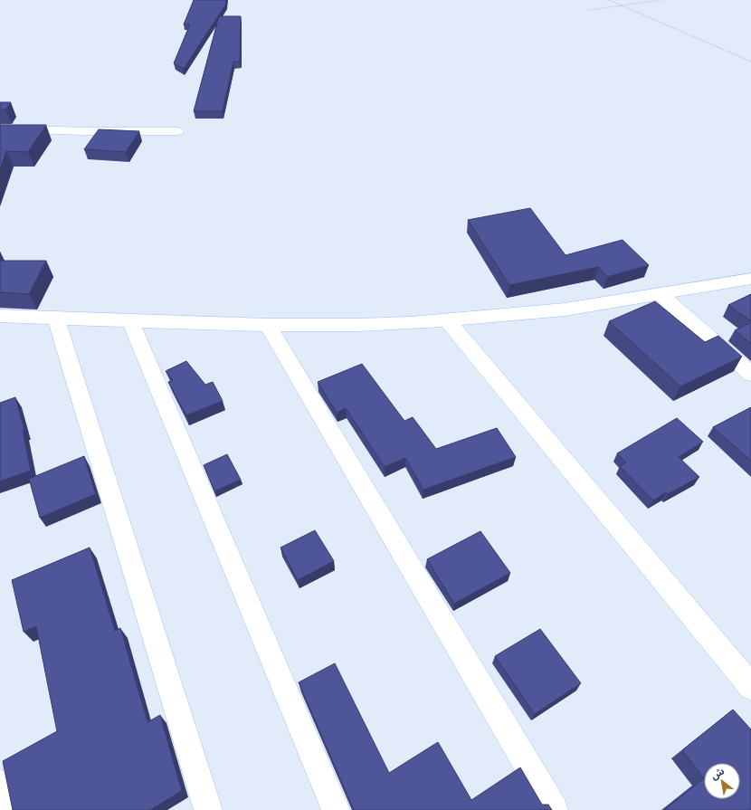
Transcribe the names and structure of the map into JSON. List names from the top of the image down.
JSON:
{
  "north": "top left"
}
